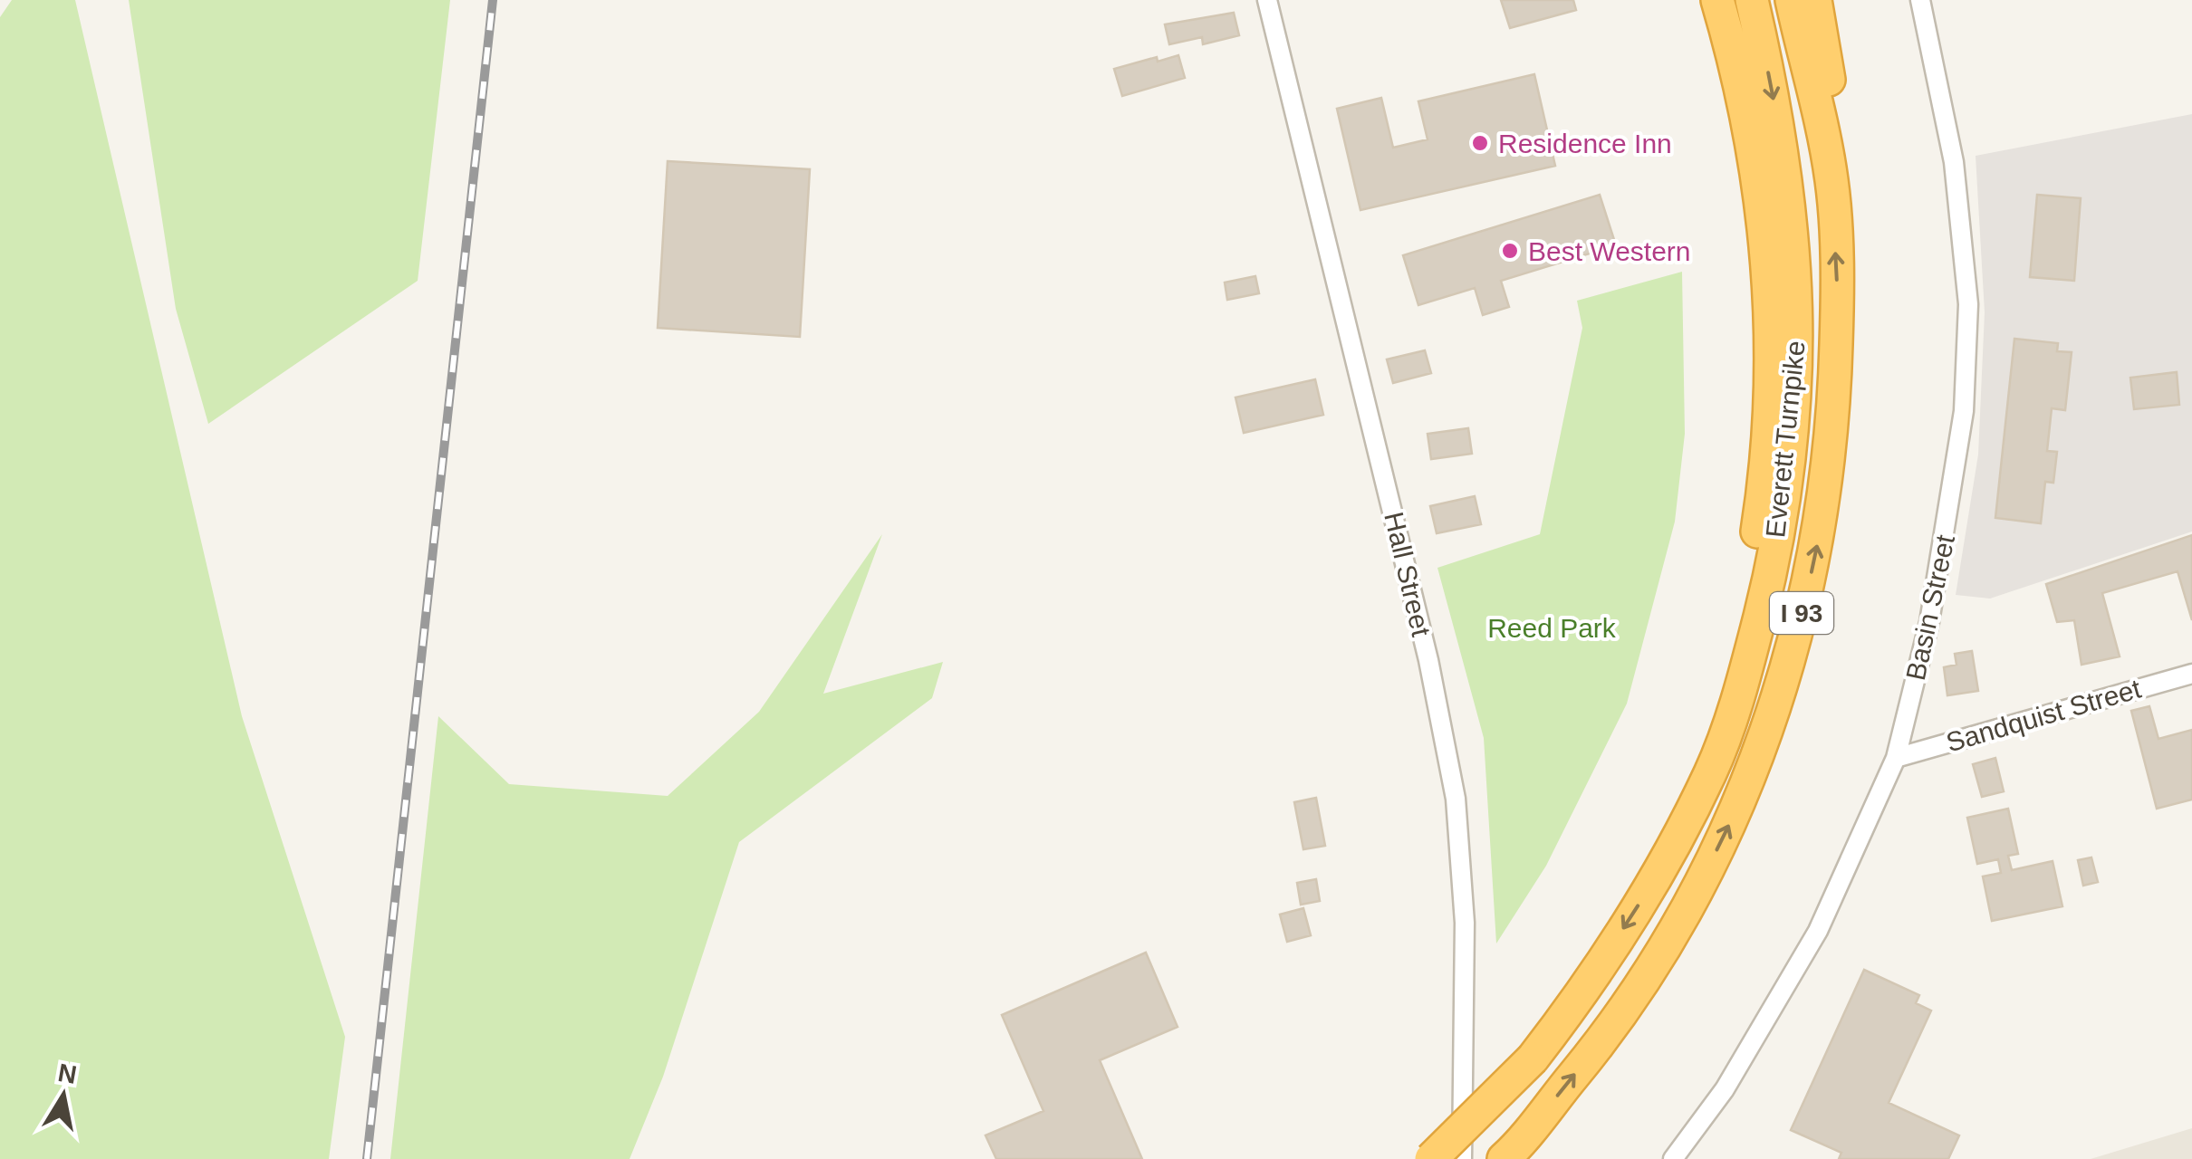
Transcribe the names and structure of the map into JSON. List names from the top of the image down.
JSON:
{
  "streets": {
    "highway": ["Everett Turnpike", "I 93"],
    "street": ["Hall Street", "Basin Street", "Sandquist Street"]
  },
  "crossings": [
    ["Basin Street", "Sandquist Street"]
  ],
  "parks": ["Reed Park"],
  "places": ["Residence Inn", "Best Western"],
  "north": "top"
}
